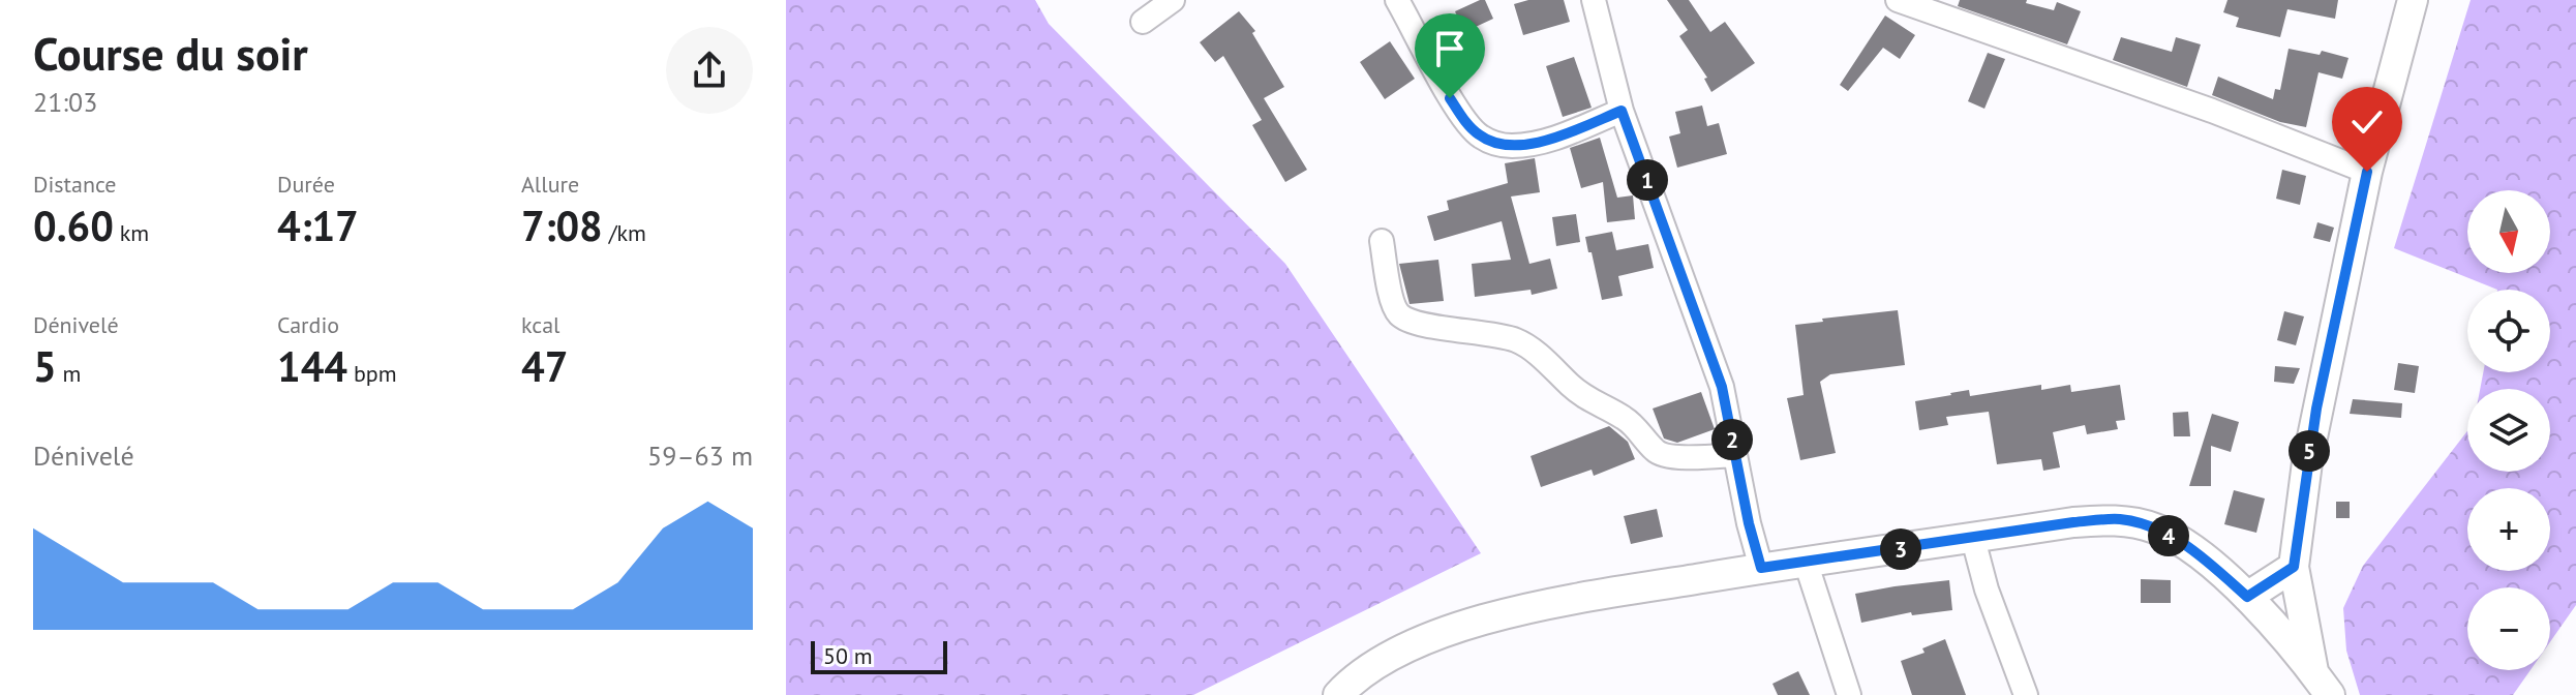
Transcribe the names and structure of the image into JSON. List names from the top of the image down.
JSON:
{
  "scale_bar": "50 m",
  "north": "bottom",
  "page": {
    "heading": ["Course du soir", "21:03"],
    "stats": [
      ["Distance", "0.60 km"],
      ["Durée", "4:17"],
      ["Allure", "7:08 /km"],
      ["Dénivelé", "5 m"],
      ["Cardio", "144 bpm"],
      ["kcal", "47"]
    ],
    "pins": [
      "1",
      "2",
      "5",
      "4",
      "3"
    ],
    "map_buttons": ["+", "−"],
    "chart": ["Dénivelé", "59–63 m"],
    "scale": "50 m"
  }
}
